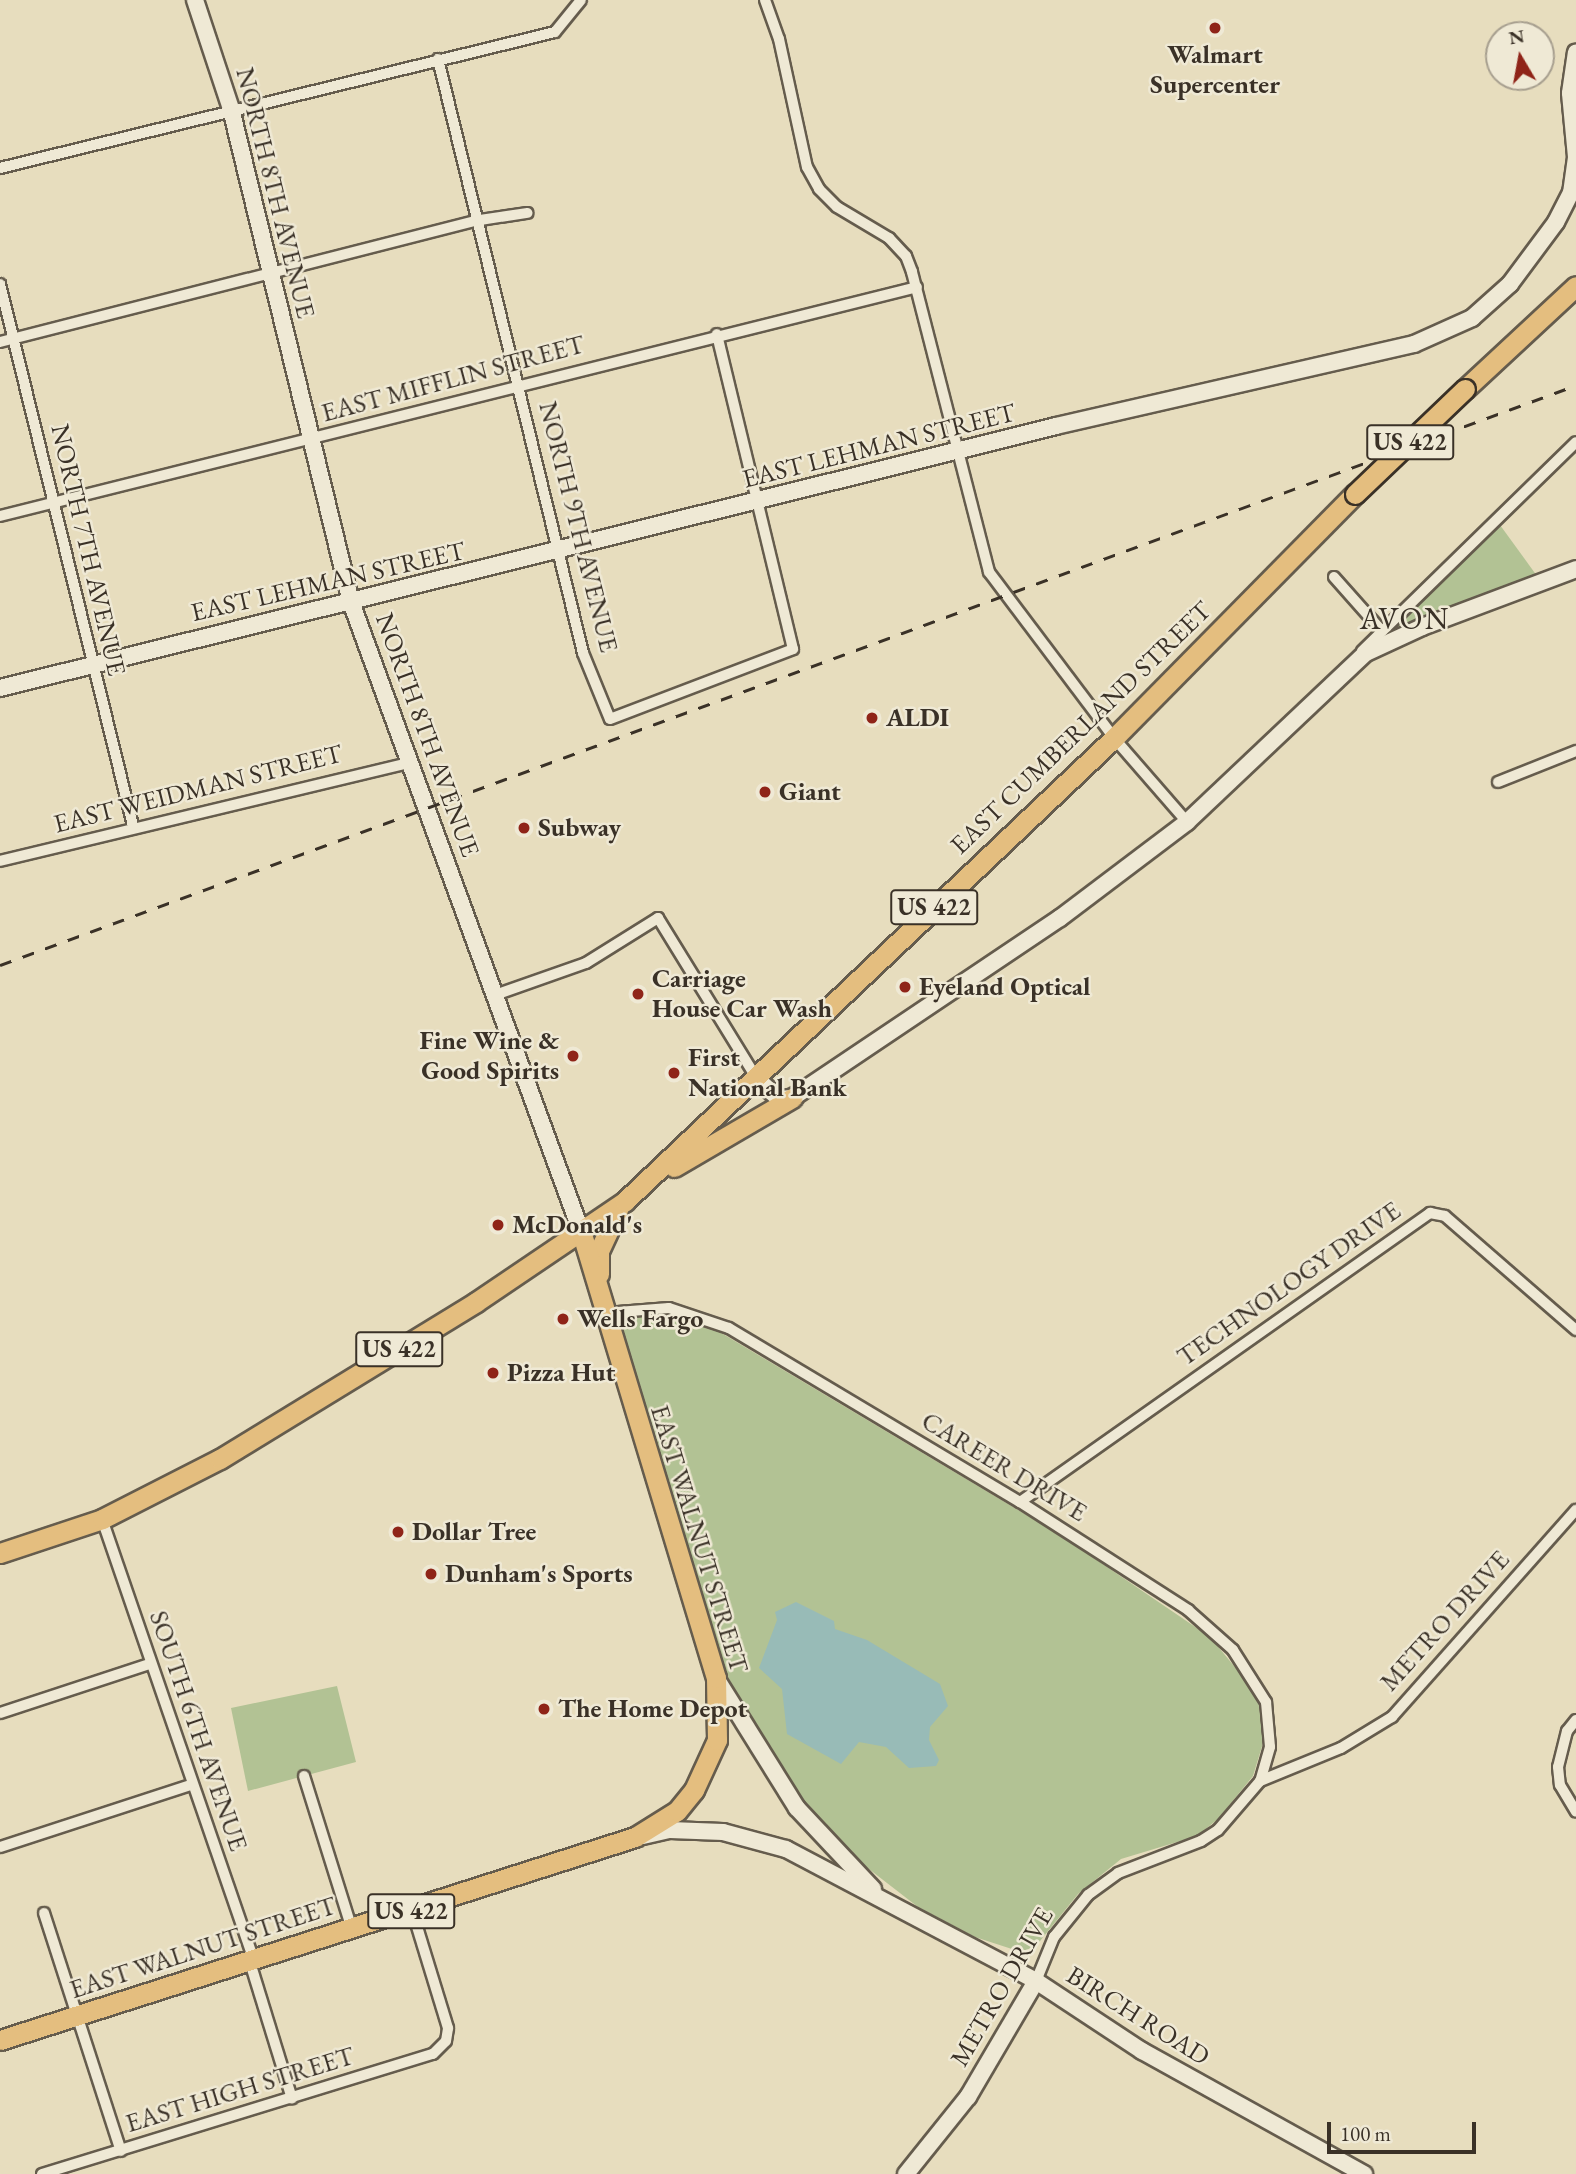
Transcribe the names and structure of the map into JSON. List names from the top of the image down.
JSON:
{
  "streets": {
    "highway": ["US 422", "EAST CUMBERLAND STREET", "EAST WALNUT STREET"],
    "street": [
      "NORTH 8TH AVENUE",
      "EAST MIFFLIN STREET",
      "EAST LEHMAN STREET",
      "NORTH 9TH AVENUE",
      "NORTH 7TH AVENUE",
      "EAST WEIDMAN STREET",
      "TECHNOLOGY DRIVE",
      "CAREER DRIVE",
      "METRO DRIVE",
      "SOUTH 6TH AVENUE",
      "BIRCH ROAD",
      "EAST HIGH STREET"
    ]
  },
  "crossings": [
    ["NORTH 8TH AVENUE", "EAST MIFFLIN STREET"],
    ["NORTH 8TH AVENUE", "EAST LEHMAN STREET"],
    ["NORTH 8TH AVENUE", "EAST CUMBERLAND STREET"],
    ["NORTH 8TH AVENUE", "EAST WEIDMAN STREET"],
    ["NORTH 8TH AVENUE", "EAST WALNUT STREET"],
    ["EAST MIFFLIN STREET", "NORTH 9TH AVENUE"],
    ["EAST MIFFLIN STREET", "NORTH 7TH AVENUE"],
    ["US 422", "EAST CUMBERLAND STREET"],
    ["US 422", "EAST WALNUT STREET"],
    ["EAST LEHMAN STREET", "NORTH 9TH AVENUE"],
    ["EAST LEHMAN STREET", "NORTH 7TH AVENUE"],
    ["NORTH 7TH AVENUE", "EAST WEIDMAN STREET"],
    ["EAST CUMBERLAND STREET", "EAST WALNUT STREET"],
    ["EAST CUMBERLAND STREET", "SOUTH 6TH AVENUE"],
    ["TECHNOLOGY DRIVE", "CAREER DRIVE"],
    ["CAREER DRIVE", "EAST WALNUT STREET"],
    ["CAREER DRIVE", "METRO DRIVE"],
    ["EAST WALNUT STREET", "SOUTH 6TH AVENUE"],
    ["EAST WALNUT STREET", "BIRCH ROAD"],
    ["EAST WALNUT STREET", "EAST HIGH STREET"],
    ["METRO DRIVE", "BIRCH ROAD"],
    ["SOUTH 6TH AVENUE", "EAST HIGH STREET"]
  ],
  "districts": ["AVON"],
  "places": [
    "Walmart Supercenter",
    "ALDI",
    "Giant",
    "Subway",
    "Eyeland Optical",
    "Carriage House Car Wash",
    "Fine Wine & Good Spirits",
    "First National Bank",
    "McDonald's",
    "Wells Fargo",
    "Pizza Hut",
    "Dollar Tree",
    "Dunham's Sports",
    "The Home Depot"
  ],
  "scale_bar": "100 m",
  "north": "top"
}
